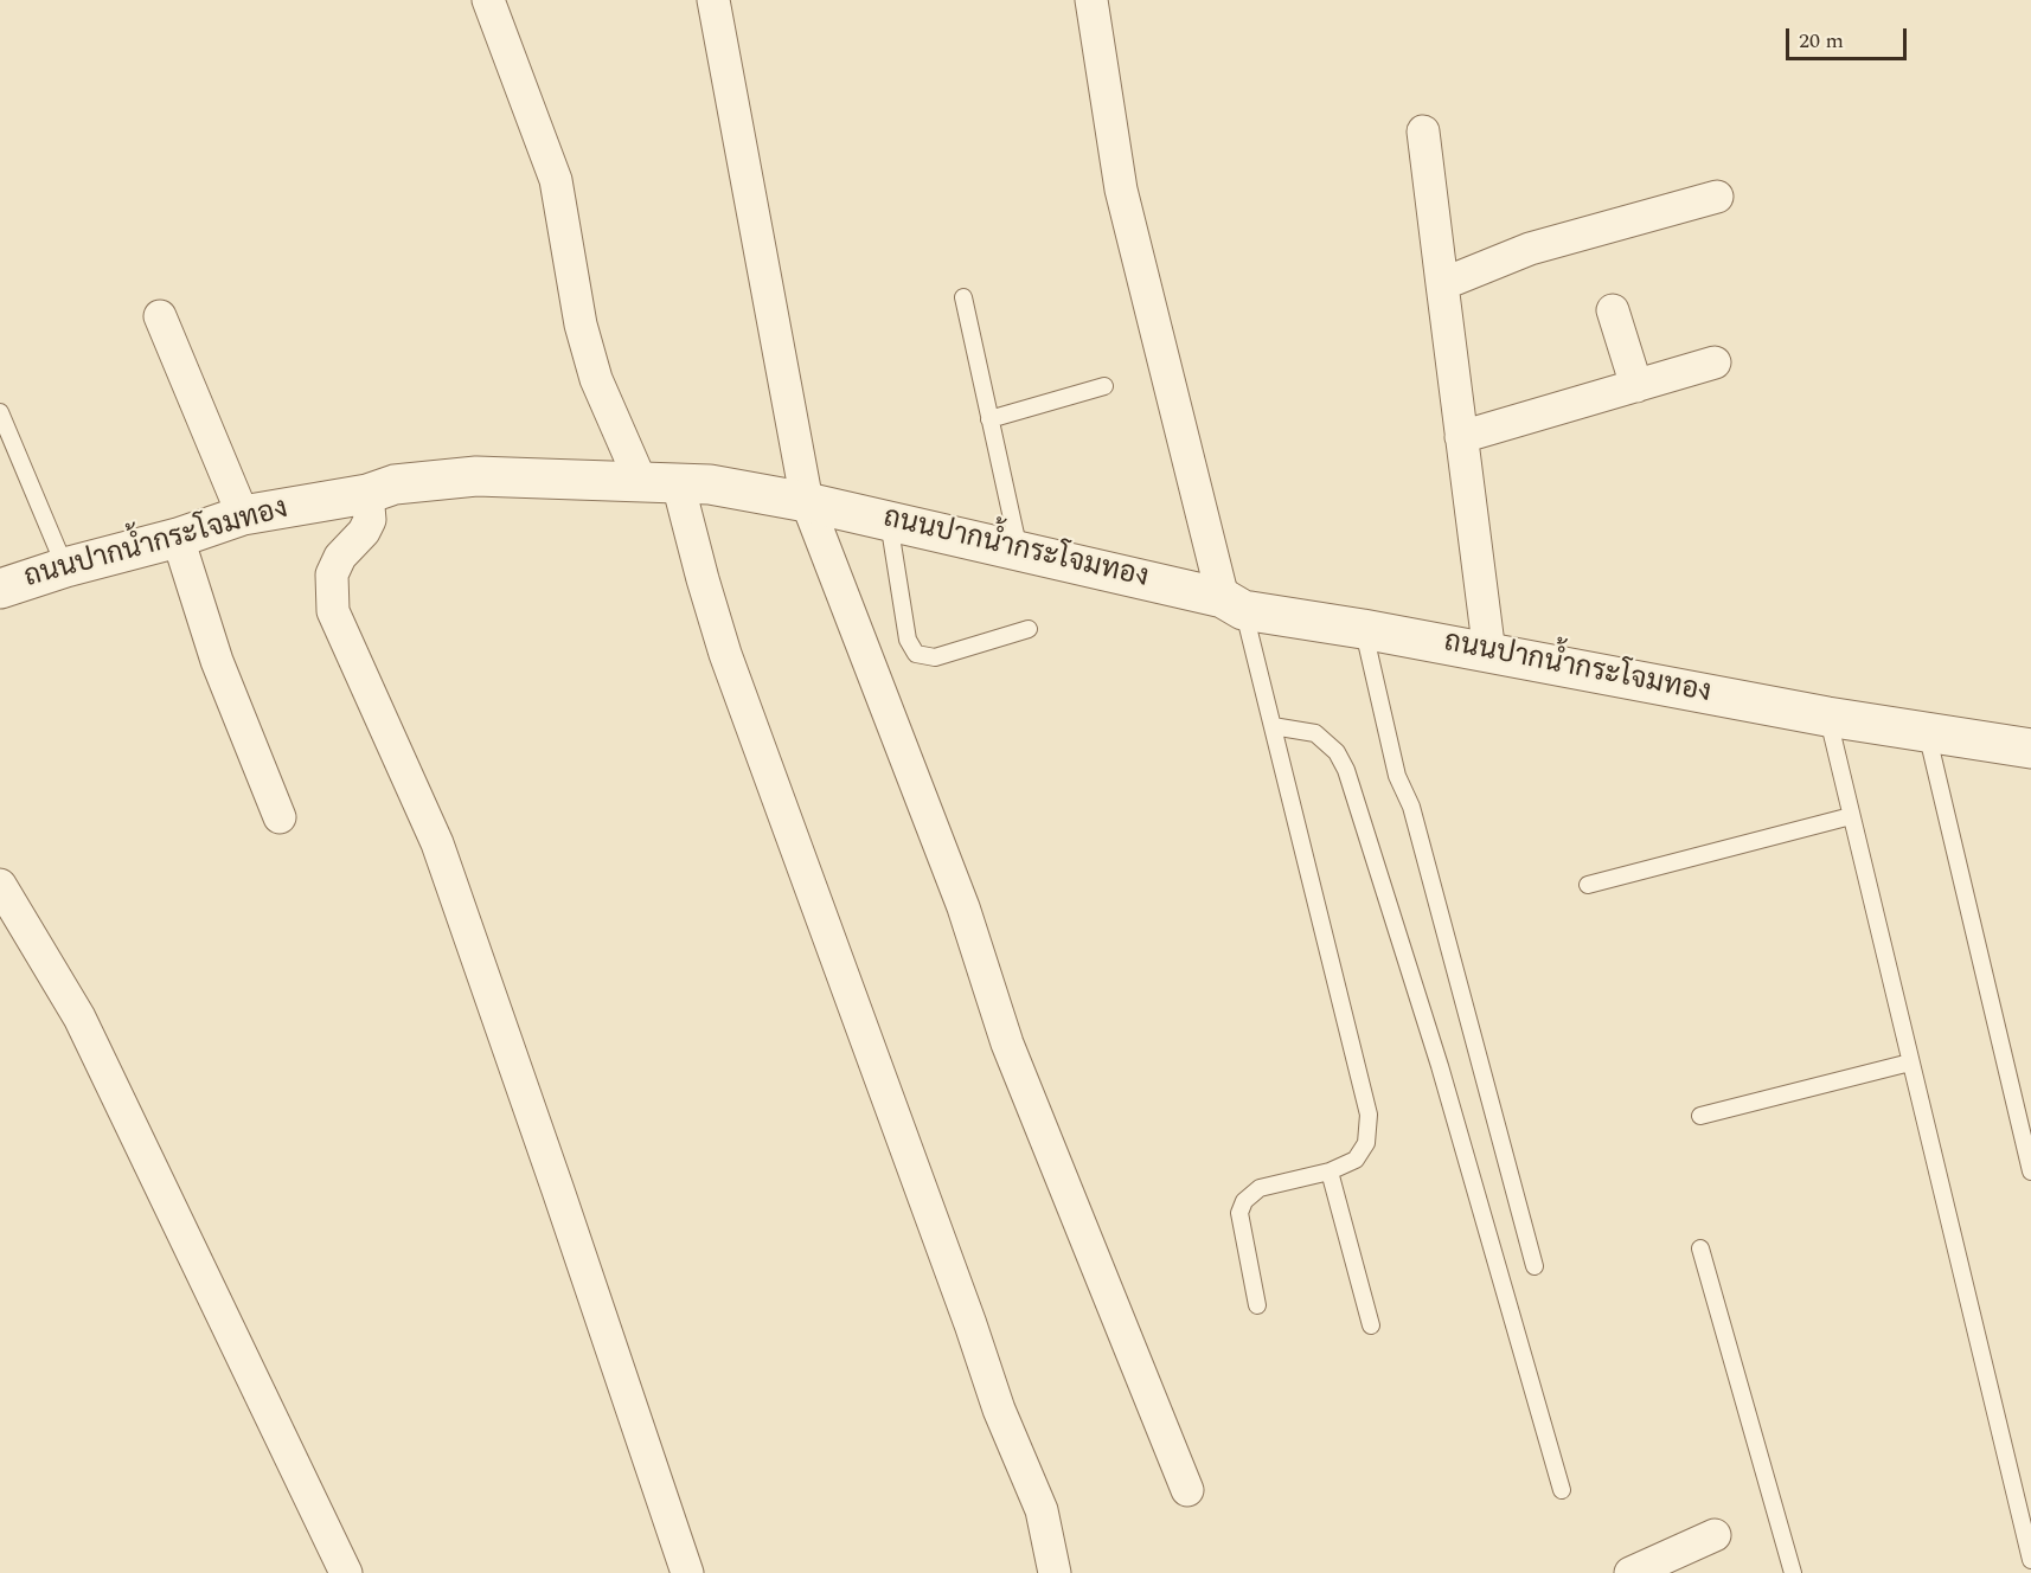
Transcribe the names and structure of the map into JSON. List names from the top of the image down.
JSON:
{
  "streets": {
    "street": ["ถนนปากน้ำกระโจมทอง"]
  },
  "scale_bar": "20 m"
}
